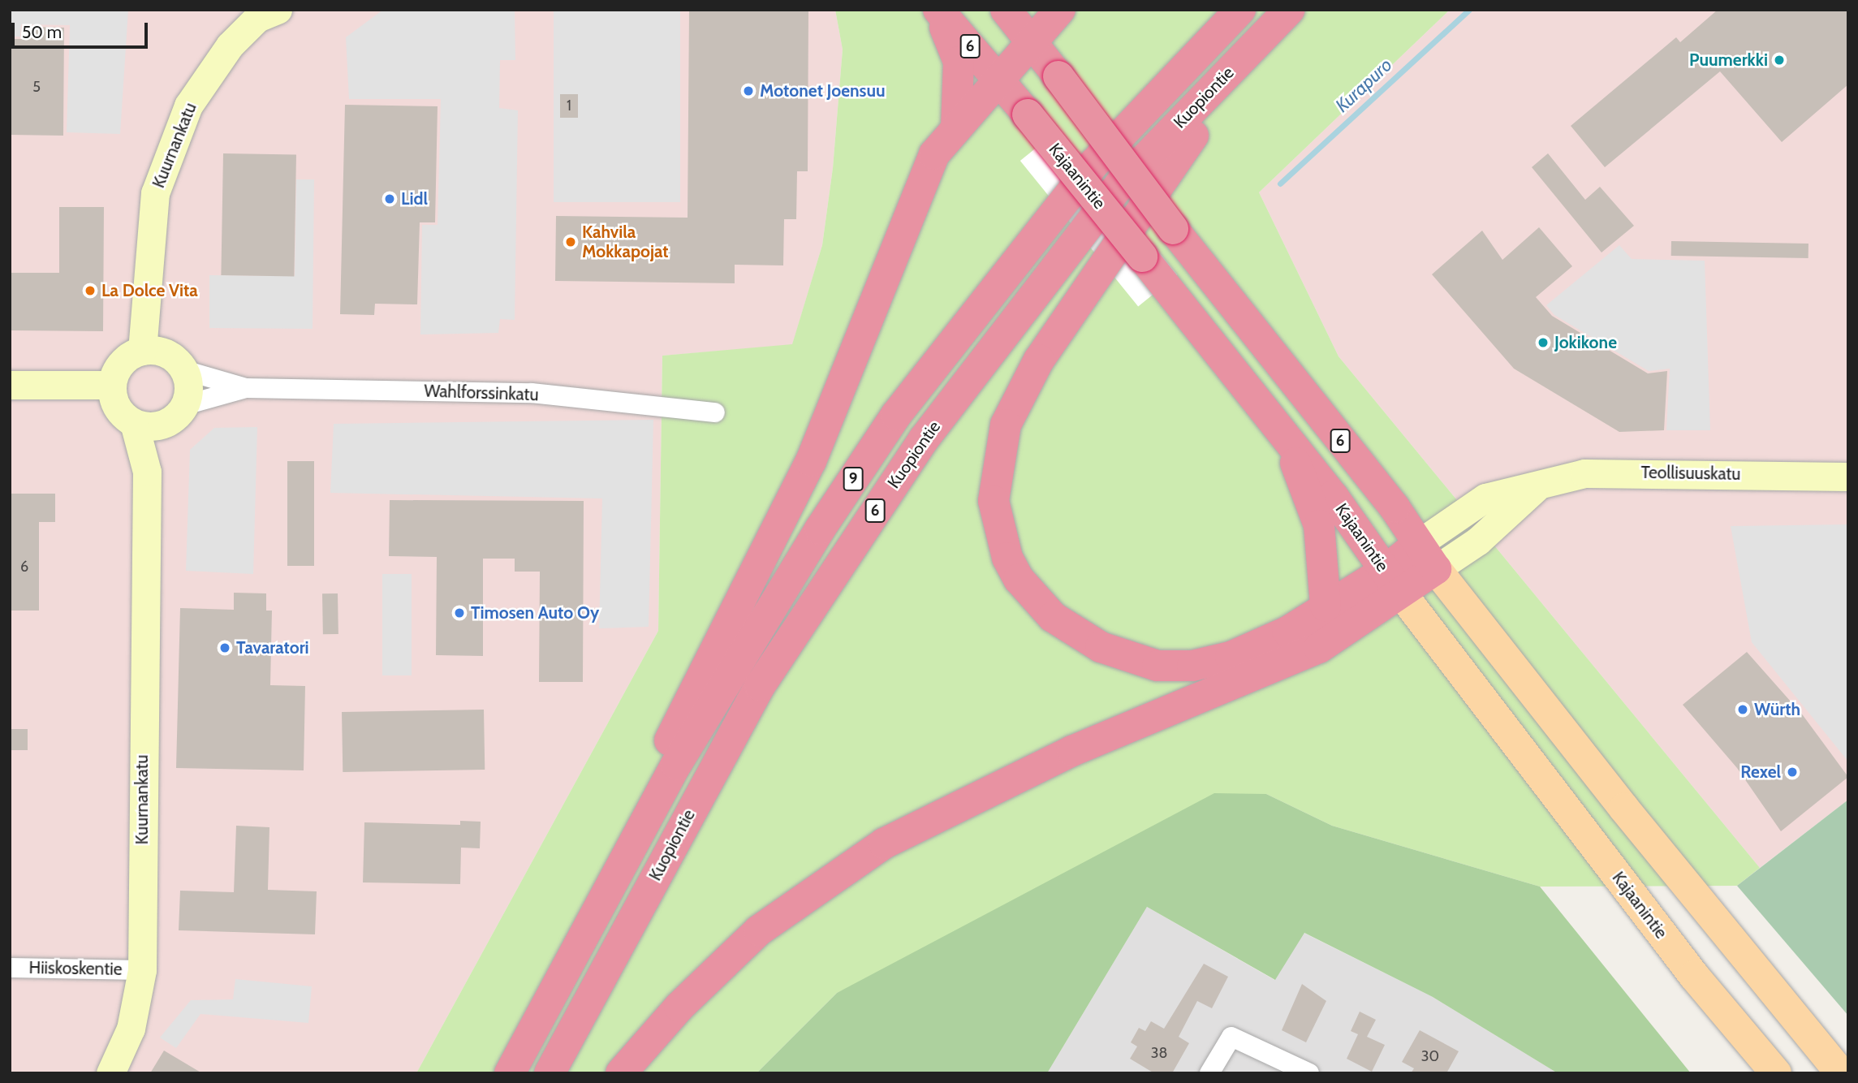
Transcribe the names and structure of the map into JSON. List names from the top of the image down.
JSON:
{
  "streets": {
    "highway": [
      "6",
      "Kuopiontie",
      "Kajaanintie",
      "9"
    ],
    "street": [
      "Kuurnankatu",
      "Wahlforssinkatu",
      "Teollisuuskatu",
      "Hiiskoskentie"
    ]
  },
  "crossings": [
    ["6", "Kajaanintie"],
    ["6", "Teollisuuskatu"],
    ["Kuurnankatu", "Wahlforssinkatu"],
    ["Kuurnankatu", "Hiiskoskentie"]
  ],
  "water": ["Kurapuro"],
  "places": [
    "Puumerkki",
    "Motonet Joensuu",
    "Lidl",
    "Kahvila Mokkapojat",
    "La Dolce Vita",
    "Jokikone",
    "Timosen Auto Oy",
    "Tavaratori",
    "Würth",
    "Rexel"
  ],
  "house_numbers": [
    "5",
    "1",
    "6",
    "38",
    "30"
  ],
  "scale_bar": "50 m"
}
